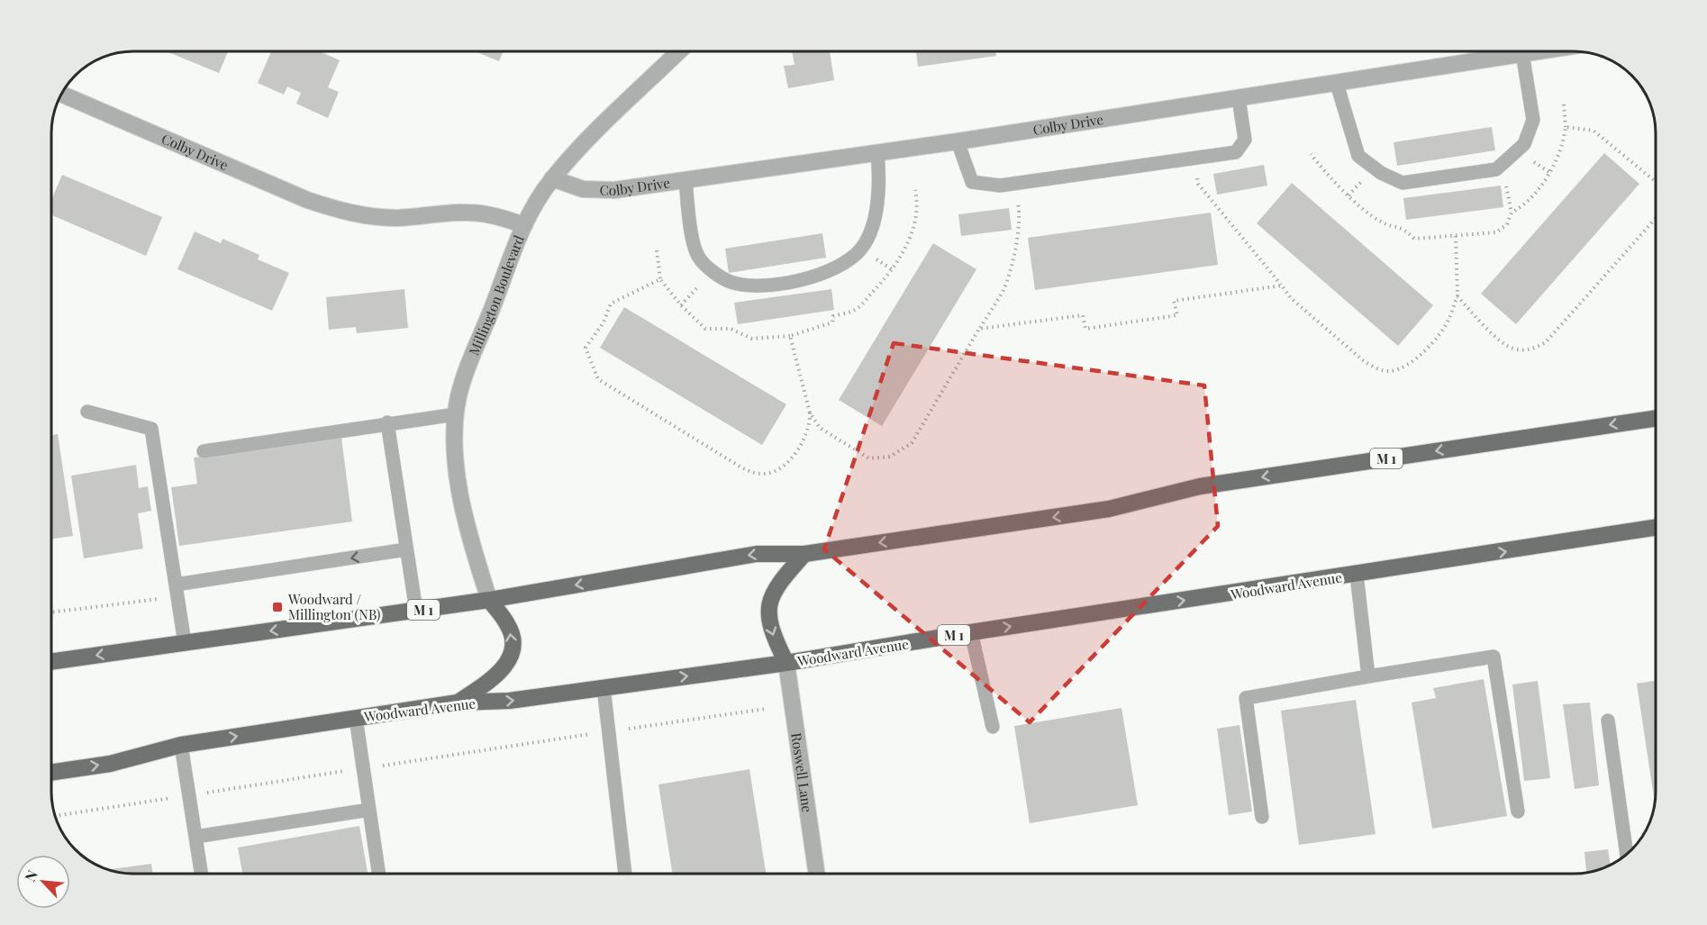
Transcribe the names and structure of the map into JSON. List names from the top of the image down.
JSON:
{
  "streets": {
    "main road": ["M 1", "Woodward Avenue"],
    "street": ["Colby Drive", "Millington Boulevard", "Roswell Lane"]
  },
  "crossings": [
    ["Colby Drive", "Millington Boulevard"],
    ["Millington Boulevard", "M 1"],
    ["Woodward Avenue", "Roswell Lane"]
  ],
  "places": {
    "transit": ["Woodward / Millington (NB)"]
  },
  "north": "top left"
}
